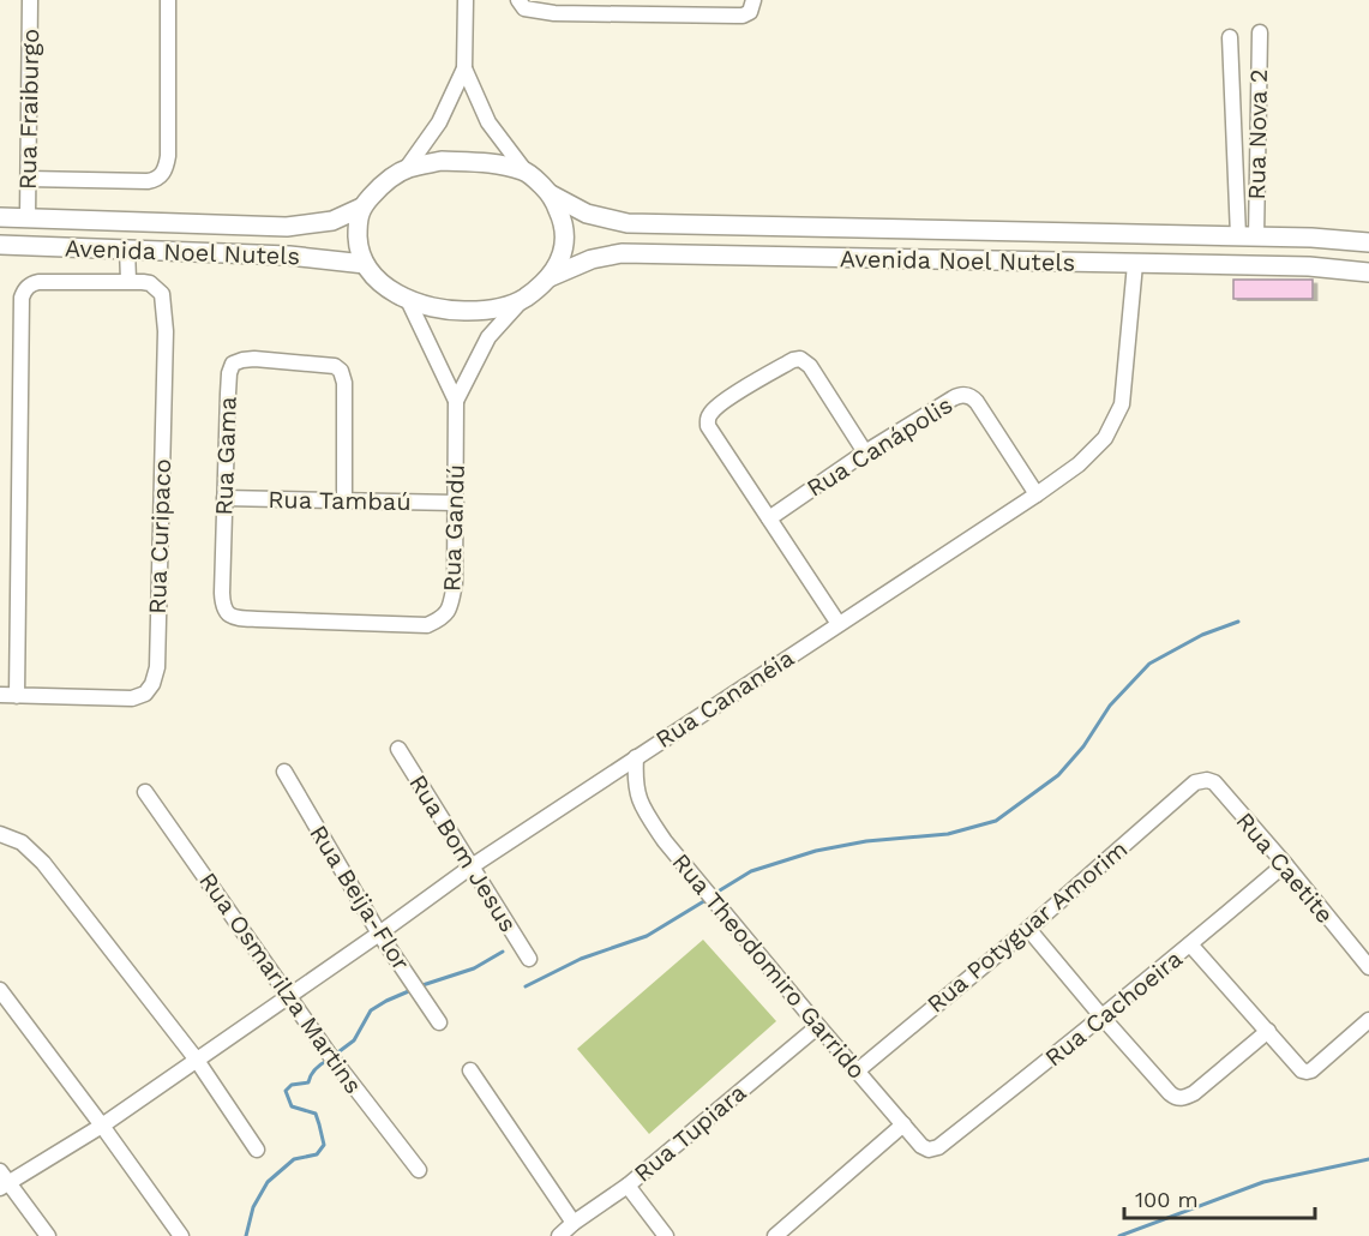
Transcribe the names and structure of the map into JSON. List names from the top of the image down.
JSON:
{
  "streets": {
    "main road": ["Avenida Noel Nutels"],
    "street": [
      "Rua Fraiburgo",
      "Rua Nova 2",
      "Rua Canápolis",
      "Rua Gama",
      "Rua Tambaú",
      "Rua Gandú",
      "Rua Curipaco",
      "Rua Cananéia",
      "Rua Bom Jesus",
      "Rua Caetite",
      "Rua Beija-Flor",
      "Rua Potyguar Amorim",
      "Rua Theodomiro Garrido",
      "Rua Osmarilza Martins",
      "Rua Cachoeira",
      "Rua Tupiara"
    ]
  },
  "crossings": [
    ["Rua Fraiburgo", "Avenida Noel Nutels"],
    ["Rua Nova 2", "Avenida Noel Nutels"],
    ["Avenida Noel Nutels", "Rua Gandú"],
    ["Avenida Noel Nutels", "Rua Cananéia"],
    ["Rua Canápolis", "Rua Cananéia"],
    ["Rua Gama", "Rua Tambaú"],
    ["Rua Gama", "Rua Gandú"],
    ["Rua Tambaú", "Rua Gandú"],
    ["Rua Cananéia", "Rua Bom Jesus"],
    ["Rua Cananéia", "Rua Beija-Flor"],
    ["Rua Cananéia", "Rua Theodomiro Garrido"],
    ["Rua Cananéia", "Rua Osmarilza Martins"],
    ["Rua Caetite", "Rua Potyguar Amorim"],
    ["Rua Caetite", "Rua Cachoeira"],
    ["Rua Potyguar Amorim", "Rua Theodomiro Garrido"],
    ["Rua Theodomiro Garrido", "Rua Cachoeira"],
    ["Rua Theodomiro Garrido", "Rua Tupiara"]
  ],
  "scale_bar": "100 m"
}
